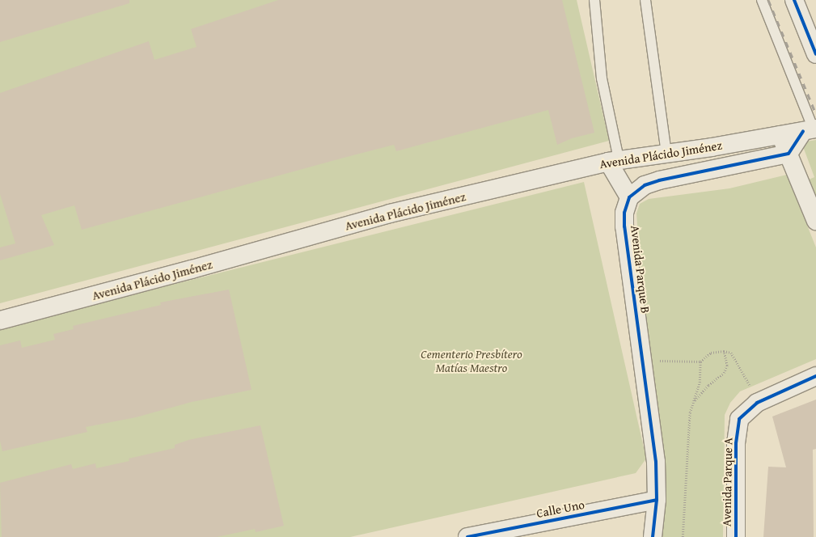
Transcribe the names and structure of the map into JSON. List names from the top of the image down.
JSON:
{
  "streets": {
    "street": [
      "Avenida Plácido Jiménez",
      "Avenida Parque B",
      "Avenida Parque A",
      "Calle Uno"
    ]
  },
  "crossings": [
    ["Avenida Parque B", "Calle Uno"]
  ],
  "parks": ["Cementerio Presbítero Matías Maestro"]
}
